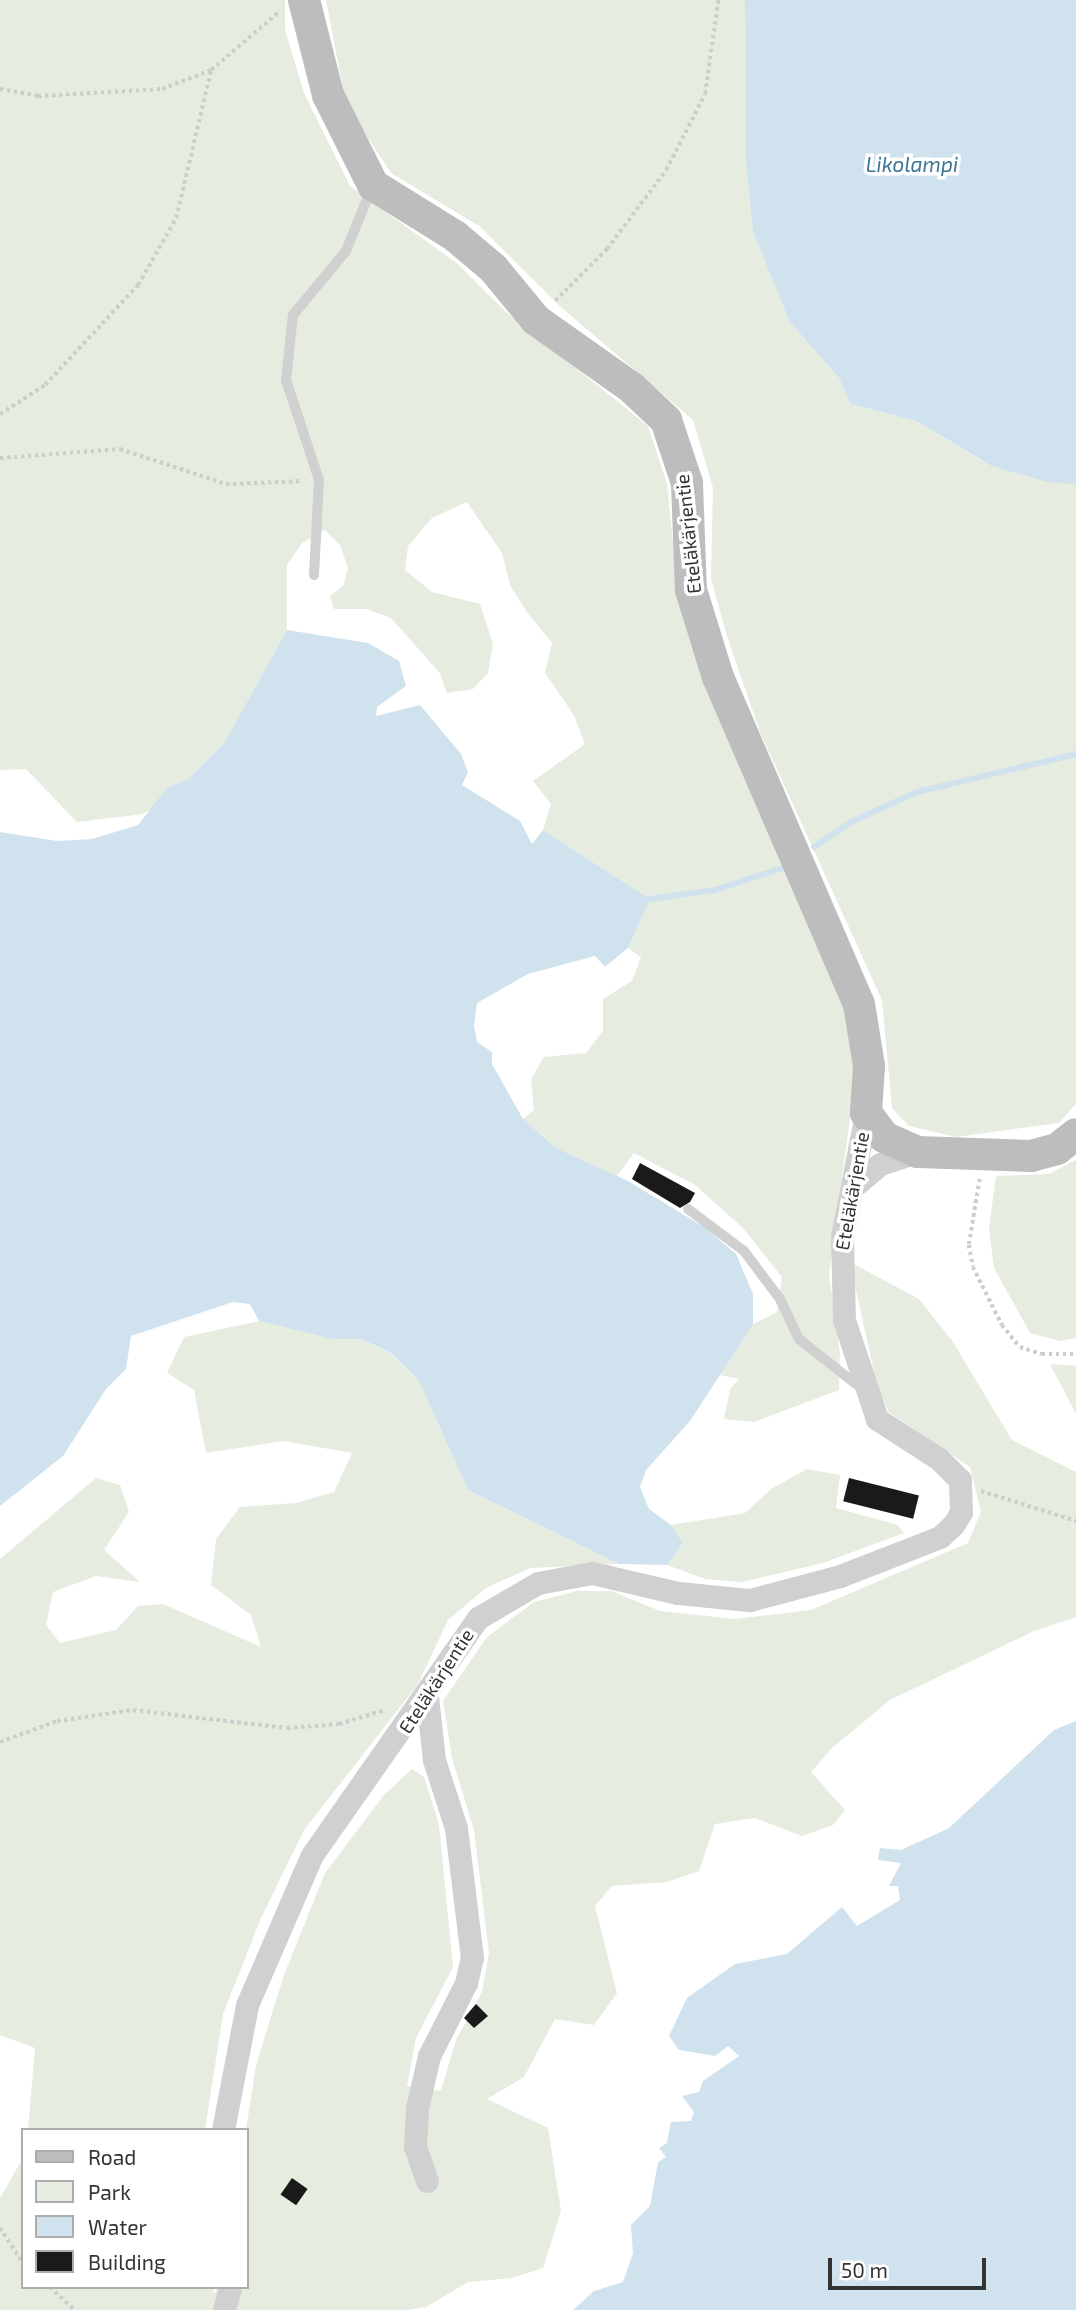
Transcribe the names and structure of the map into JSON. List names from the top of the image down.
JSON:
{
  "streets": {
    "street": ["Eteläkärjentie"]
  },
  "water": ["Likolampi"],
  "legend": [
    "Road",
    "Park",
    "Water",
    "Building"
  ],
  "scale_bar": "50 m"
}
